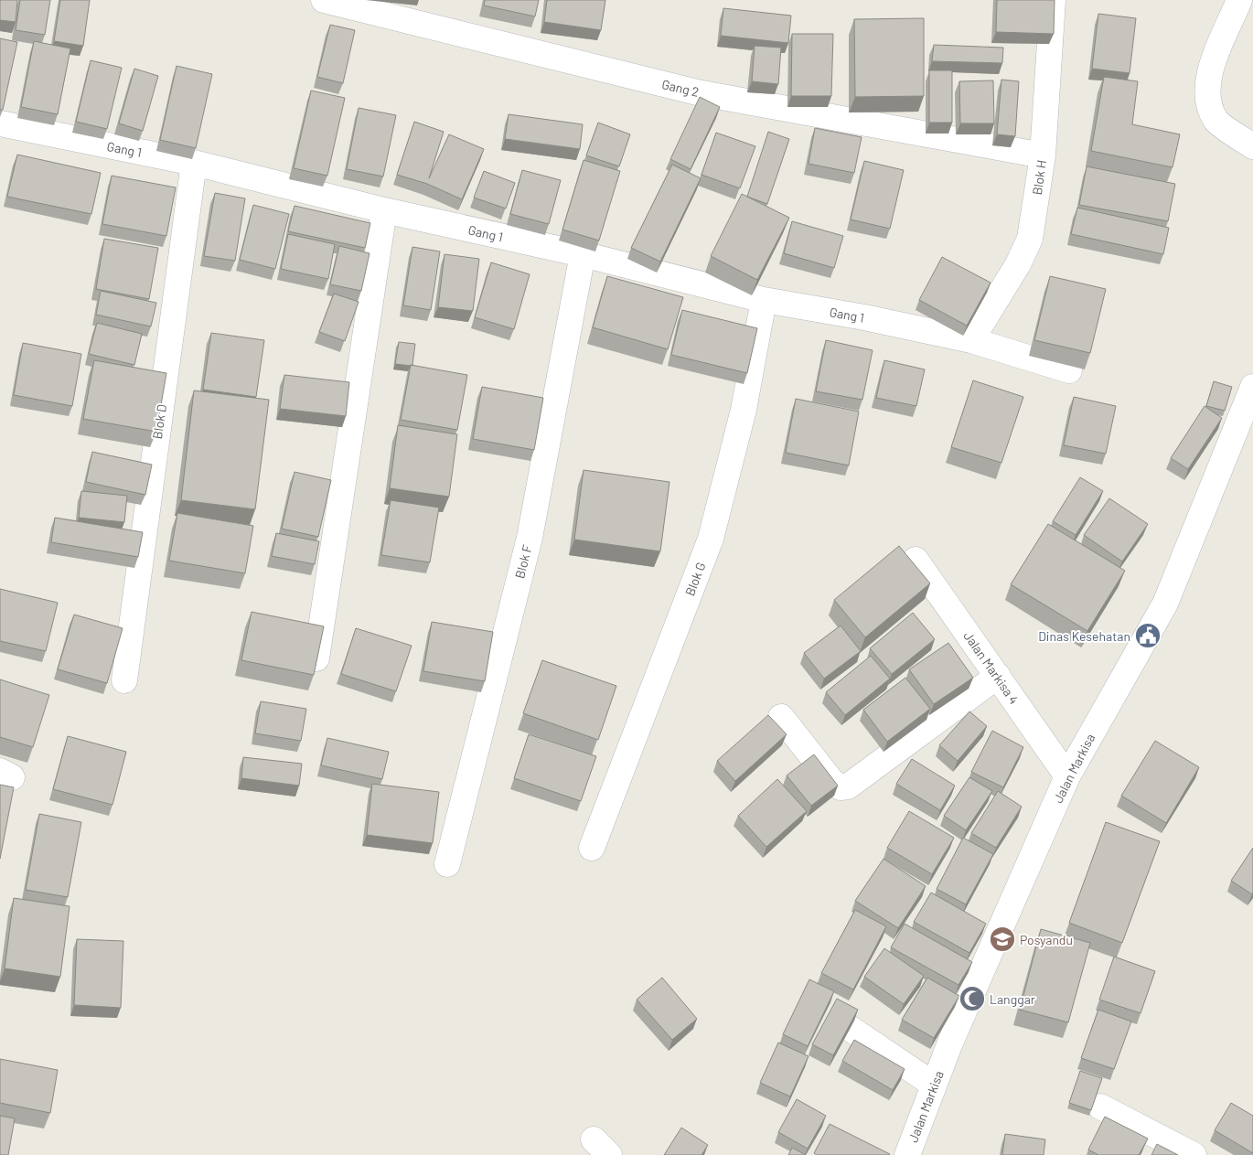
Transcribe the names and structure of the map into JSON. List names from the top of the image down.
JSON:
{
  "streets": {
    "street": [
      "Gang 2",
      "Gang 1",
      "Blok H",
      "Blok D",
      "Blok F",
      "Blok G",
      "Jalan Markisa 4",
      "Jalan Markisa"
    ]
  },
  "crossings": [
    ["Gang 2", "Blok H"],
    ["Gang 1", "Blok H"],
    ["Gang 1", "Blok D"],
    ["Gang 1", "Blok F"],
    ["Gang 1", "Blok G"],
    ["Jalan Markisa 4", "Jalan Markisa"]
  ],
  "places": {
    "public building": ["Dinas Kesehatan"],
    "school or university": ["Posyandu"],
    "mosque": ["Langgar"]
  }
}
